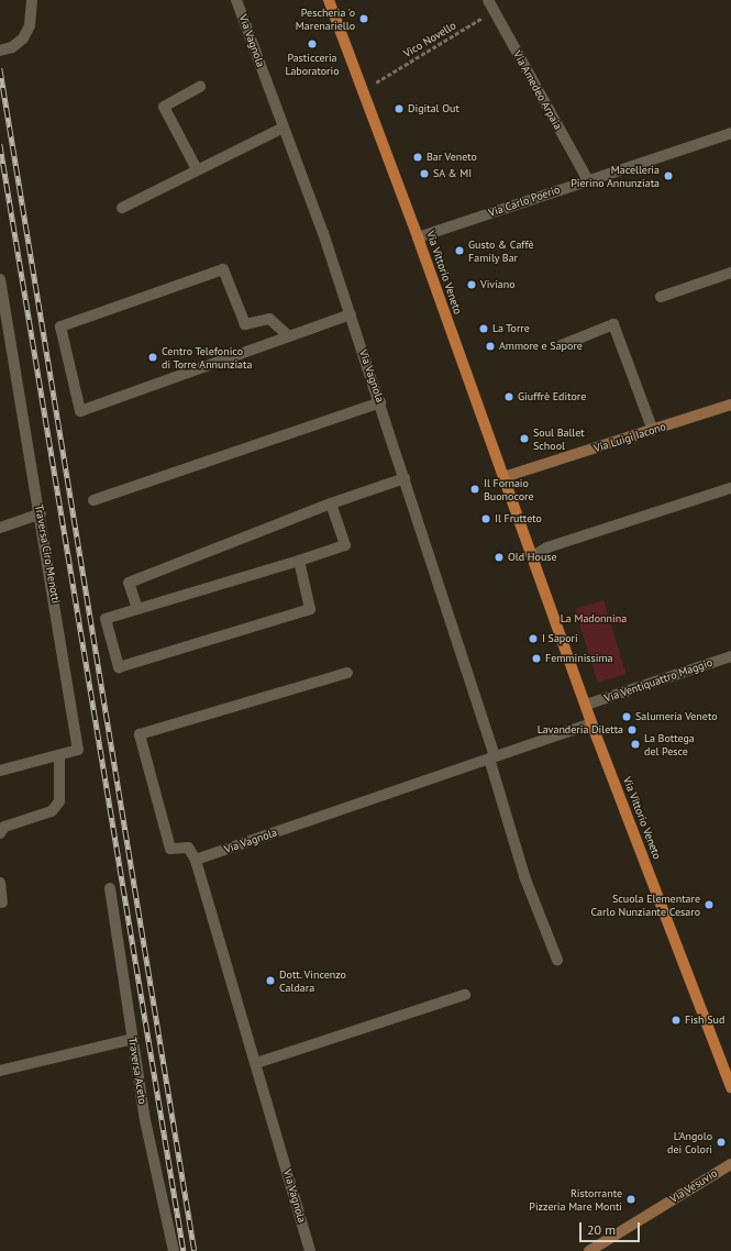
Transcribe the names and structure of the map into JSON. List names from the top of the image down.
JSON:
{
  "streets": {
    "main road": ["Via Vittorio Veneto"],
    "street": [
      "Via Vagnola",
      "Via Amedeo Arpaia",
      "Via Carlo Poerio",
      "Via Luigi Iacono",
      "Traversa Ciro Menotti",
      "Via Ventiquattro Maggio",
      "Traversa Aceto",
      "Via Vesuvio"
    ],
    "path": ["Vico Novello"]
  },
  "crossings": [
    ["Vico Novello", "Via Amedeo Arpaia"],
    ["Via Amedeo Arpaia", "Via Carlo Poerio"],
    ["Via Carlo Poerio", "Via Vittorio Veneto"],
    ["Via Vittorio Veneto", "Via Luigi Iacono"],
    ["Via Vittorio Veneto", "Via Ventiquattro Maggio"]
  ],
  "parks": ["La Madonnina"],
  "places": [
    "Pescheria 'o Marenariello",
    "Pasticceria Laboratorio",
    "Digital Out",
    "Bar Veneto",
    "SA & MI",
    "Macelleria Pierino Annunziata",
    "Gusto & Caffè Family Bar",
    "Viviano",
    "La Torre",
    "Ammore e Sapore",
    "Centro Telefonico di Torre Annunziata",
    "Giuffrè Editore",
    "Soul Ballet School",
    "Il Fornaio Buonocore",
    "Il Frutteto",
    "Old House",
    "I Sapori",
    "Femminissima",
    "Salumeria Veneto",
    "Lavanderia Diletta",
    "La Bottega del Pesce",
    "Scuola Elementare Carlo Nunziante Cesaro",
    "Dott. Vincenzo Caldara",
    "Fish Sud",
    "L'Angolo dei Colori",
    "Ristorrante Pizzeria Mare Monti"
  ],
  "scale_bar": "20 m"
}
